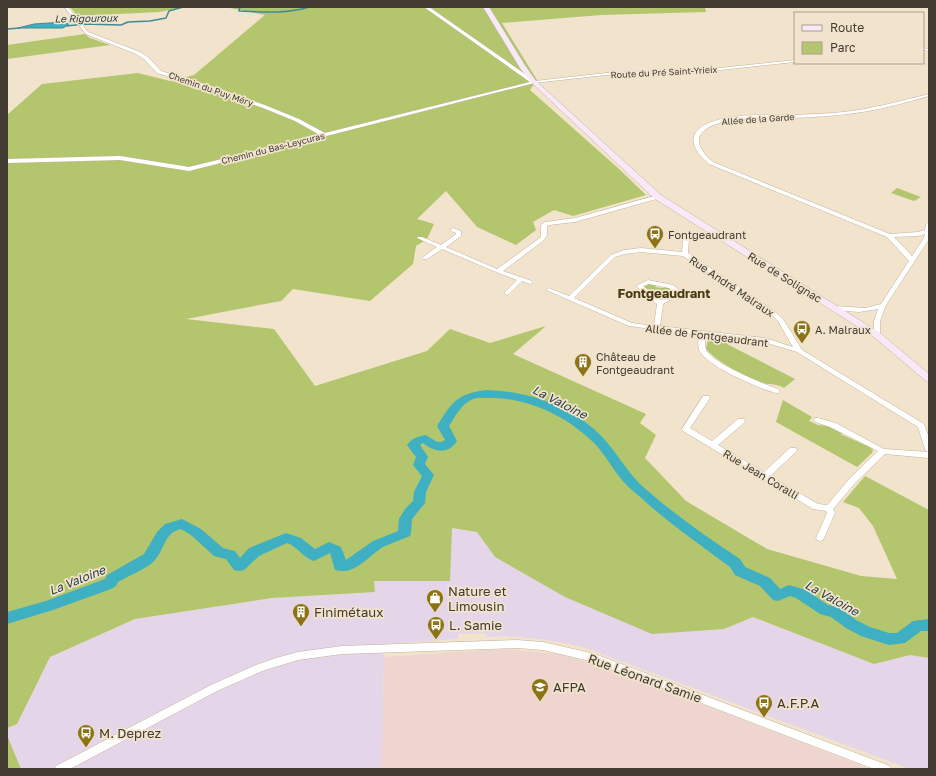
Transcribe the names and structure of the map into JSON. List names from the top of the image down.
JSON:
{
  "streets": {
    "street": [
      "Route du Pré Saint-Yrieix",
      "Chemin du Puy Méry",
      "Allée de la Garde",
      "Chemin du Bas-Leycuras",
      "Rue de Solignac",
      "Rue André Malraux",
      "Allée de Fontgeaudrant",
      "Rue Jean Coralli",
      "Rue Léonard Samie"
    ]
  },
  "crossings": [
    ["Route du Pré Saint-Yrieix", "Chemin du Bas-Leycuras"],
    ["Route du Pré Saint-Yrieix", "Rue de Solignac"],
    ["Chemin du Puy Méry", "Chemin du Bas-Leycuras"],
    ["Allée de la Garde", "Rue de Solignac"],
    ["Chemin du Bas-Leycuras", "Rue de Solignac"],
    ["Rue André Malraux", "Allée de Fontgeaudrant"]
  ],
  "districts": ["Fontgeaudrant"],
  "water": ["Le Rigouroux", "La Valoine"],
  "places": {
    "bus stop": [
      "Fontgeaudrant",
      "A. Malraux",
      "L. Samie",
      "A.F.P.A",
      "M. Deprez"
    ],
    "building": ["Château de Fontgeaudrant", "Finimétaux"],
    "shop": ["Nature et Limousin"],
    "school or university": ["AFPA"]
  },
  "legend": ["Route", "Parc"]
}
